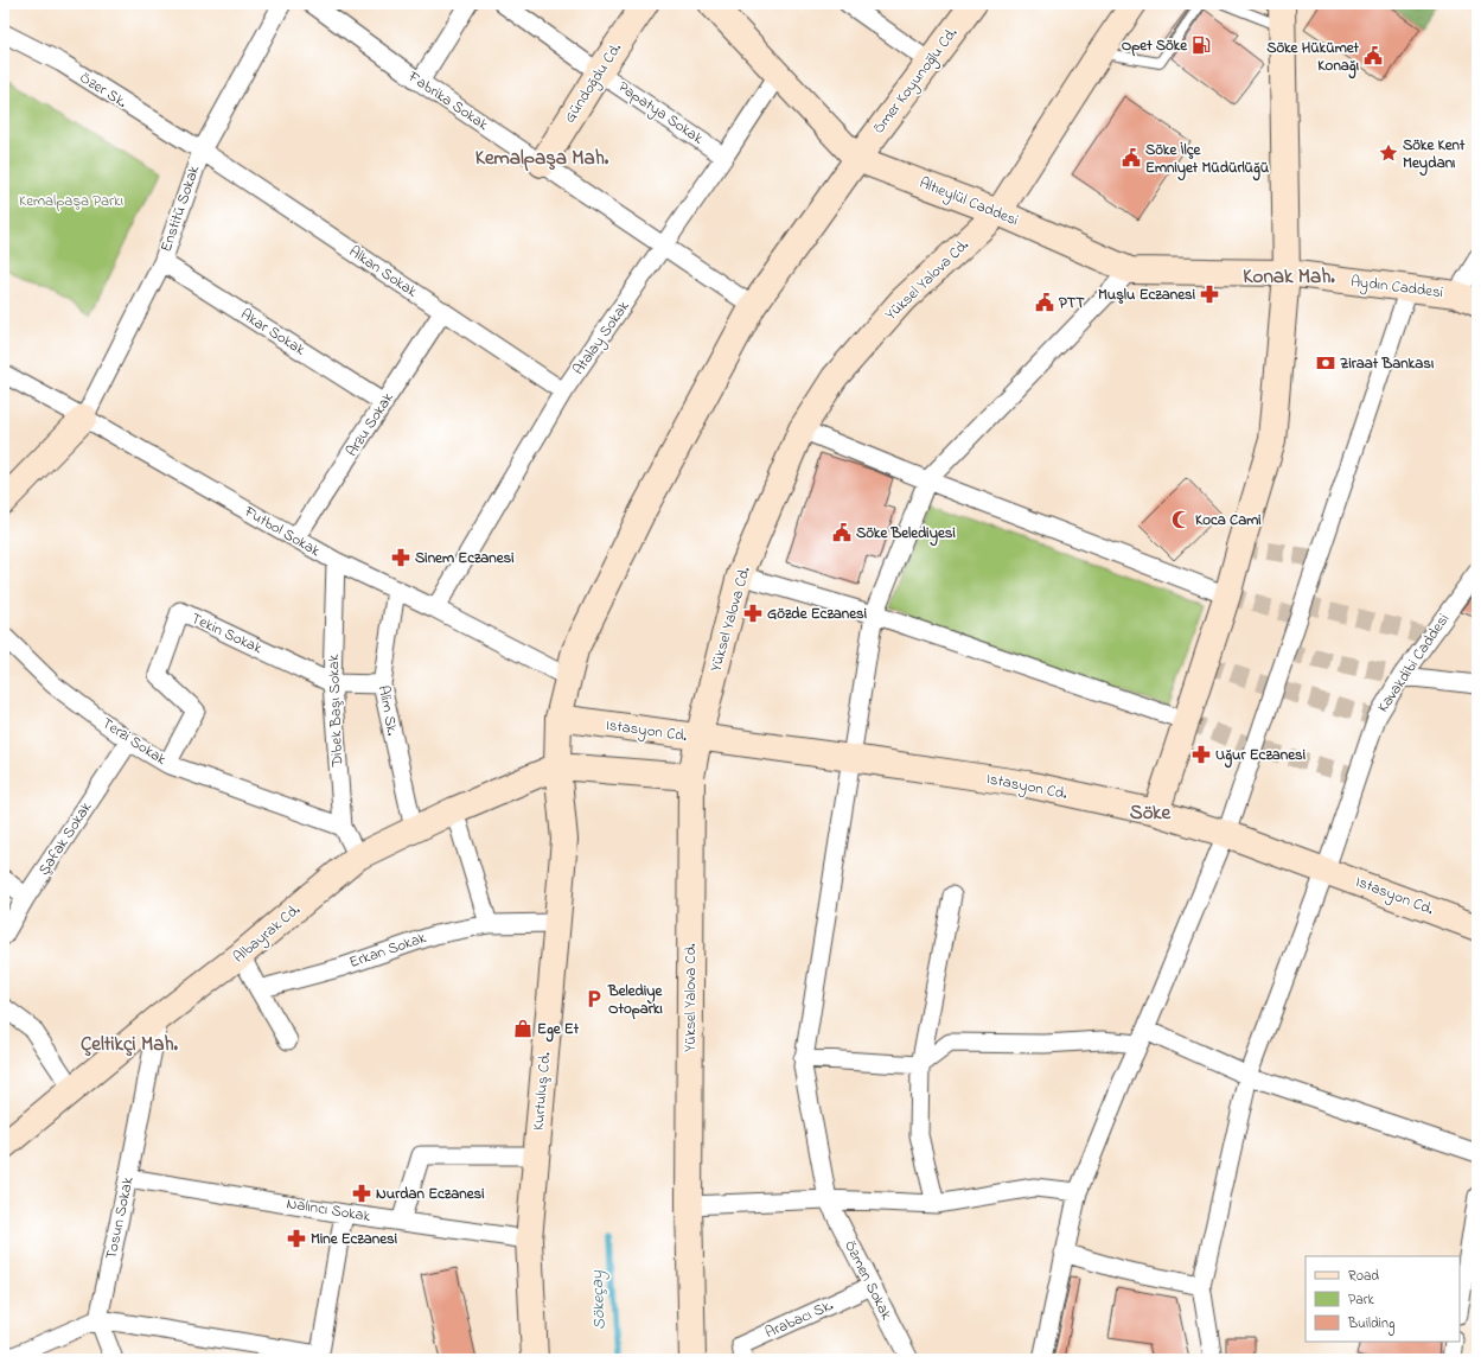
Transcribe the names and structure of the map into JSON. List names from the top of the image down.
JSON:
{
  "streets": {
    "main road": [
      "Ömer Koyunoğlu Cd.",
      "Gündoğdu Cd.",
      "Altıeylül Caddesi",
      "Yüksel Yalova Cd.",
      "Aydın Caddesi",
      "Istasyon Cd.",
      "Albayrak Cd.",
      "Kurtuluş Cd."
    ],
    "street": [
      "Özer Sk.",
      "Fabrika Sokak",
      "Papatya Sokak",
      "Enstitü Sokak",
      "Alkan Sokak",
      "Akar Sokak",
      "Atalay Sokak",
      "Arzu Sokak",
      "Futbol Sokak",
      "Tekin Sokak",
      "Kavakdibi Caddesi",
      "Dibek Başı Sokak",
      "Alim Sk.",
      "Terzi Sokak",
      "Şafak Sokak",
      "Erkan Sokak",
      "Nalıncı Sokak",
      "Tosun Sokak",
      "Özmen Sokak",
      "Arabacı Sk."
    ]
  },
  "crossings": [
    ["Ömer Koyunoğlu Cd.", "Fabrika Sokak"],
    ["Ömer Koyunoğlu Cd.", "Altıeylül Caddesi"],
    ["Ömer Koyunoğlu Cd.", "Kurtuluş Cd."],
    ["Gündoğdu Cd.", "Fabrika Sokak"],
    ["Gündoğdu Cd.", "Papatya Sokak"],
    ["Özer Sk.", "Enstitü Sokak"],
    ["Özer Sk.", "Alkan Sokak"],
    ["Fabrika Sokak", "Atalay Sokak"],
    ["Fabrika Sokak", "Kurtuluş Cd."],
    ["Papatya Sokak", "Atalay Sokak"],
    ["Altıeylül Caddesi", "Yüksel Yalova Cd."],
    ["Altıeylül Caddesi", "Aydın Caddesi"],
    ["Altıeylül Caddesi", "Atalay Sokak"],
    ["Enstitü Sokak", "Alkan Sokak"],
    ["Enstitü Sokak", "Akar Sokak"],
    ["Enstitü Sokak", "Futbol Sokak"],
    ["Alkan Sokak", "Atalay Sokak"],
    ["Alkan Sokak", "Arzu Sokak"],
    ["Yüksel Yalova Cd.", "Istasyon Cd."],
    ["Akar Sokak", "Arzu Sokak"],
    ["Atalay Sokak", "Futbol Sokak"],
    ["Arzu Sokak", "Futbol Sokak"],
    ["Futbol Sokak", "Dibek Başı Sokak"],
    ["Futbol Sokak", "Alim Sk."],
    ["Futbol Sokak", "Kurtuluş Cd."],
    ["Tekin Sokak", "Dibek Başı Sokak"],
    ["Tekin Sokak", "Terzi Sokak"],
    ["Kavakdibi Caddesi", "Istasyon Cd."],
    ["Dibek Başı Sokak", "Terzi Sokak"],
    ["Dibek Başı Sokak", "Albayrak Cd."],
    ["Alim Sk.", "Albayrak Cd."],
    ["Istasyon Cd.", "Kurtuluş Cd."],
    ["Istasyon Cd.", "Özmen Sokak"],
    ["Terzi Sokak", "Şafak Sokak"],
    ["Albayrak Cd.", "Kurtuluş Cd."],
    ["Albayrak Cd.", "Tosun Sokak"],
    ["Erkan Sokak", "Kurtuluş Cd."],
    ["Kurtuluş Cd.", "Nalıncı Sokak"],
    ["Nalıncı Sokak", "Tosun Sokak"],
    ["Özmen Sokak", "Arabacı Sk."]
  ],
  "districts": [
    "Kemalpaşa Mah.",
    "Konak Mah.",
    "Söke",
    "Çeltikçi Mah."
  ],
  "water": ["Sökeçay"],
  "parks": ["Kemalpaşa Parkı"],
  "places": {
    "fuel station": ["Opet Söke"],
    "public building": [
      "Söke Hükümet Konağı",
      "Söke İlçe Emniyet Müdürlüğü",
      "PTT",
      "Söke Belediyesi"
    ],
    "place": ["Söke Kent Meydanı"],
    "pharmacy": [
      "Muşlu Eczanesi",
      "Sinem Eczanesi",
      "Gözde Eczanesi",
      "Uğur Eczanesi",
      "Nurdan Eczanesi",
      "Mine Eczanesi"
    ],
    "bank": ["Ziraat Bankası"],
    "mosque": ["Koca Cami"],
    "parking": ["Belediye Otoparkı"],
    "shop": ["Ege Et"]
  },
  "legend": ["Road", "Park", "Building"]
}
